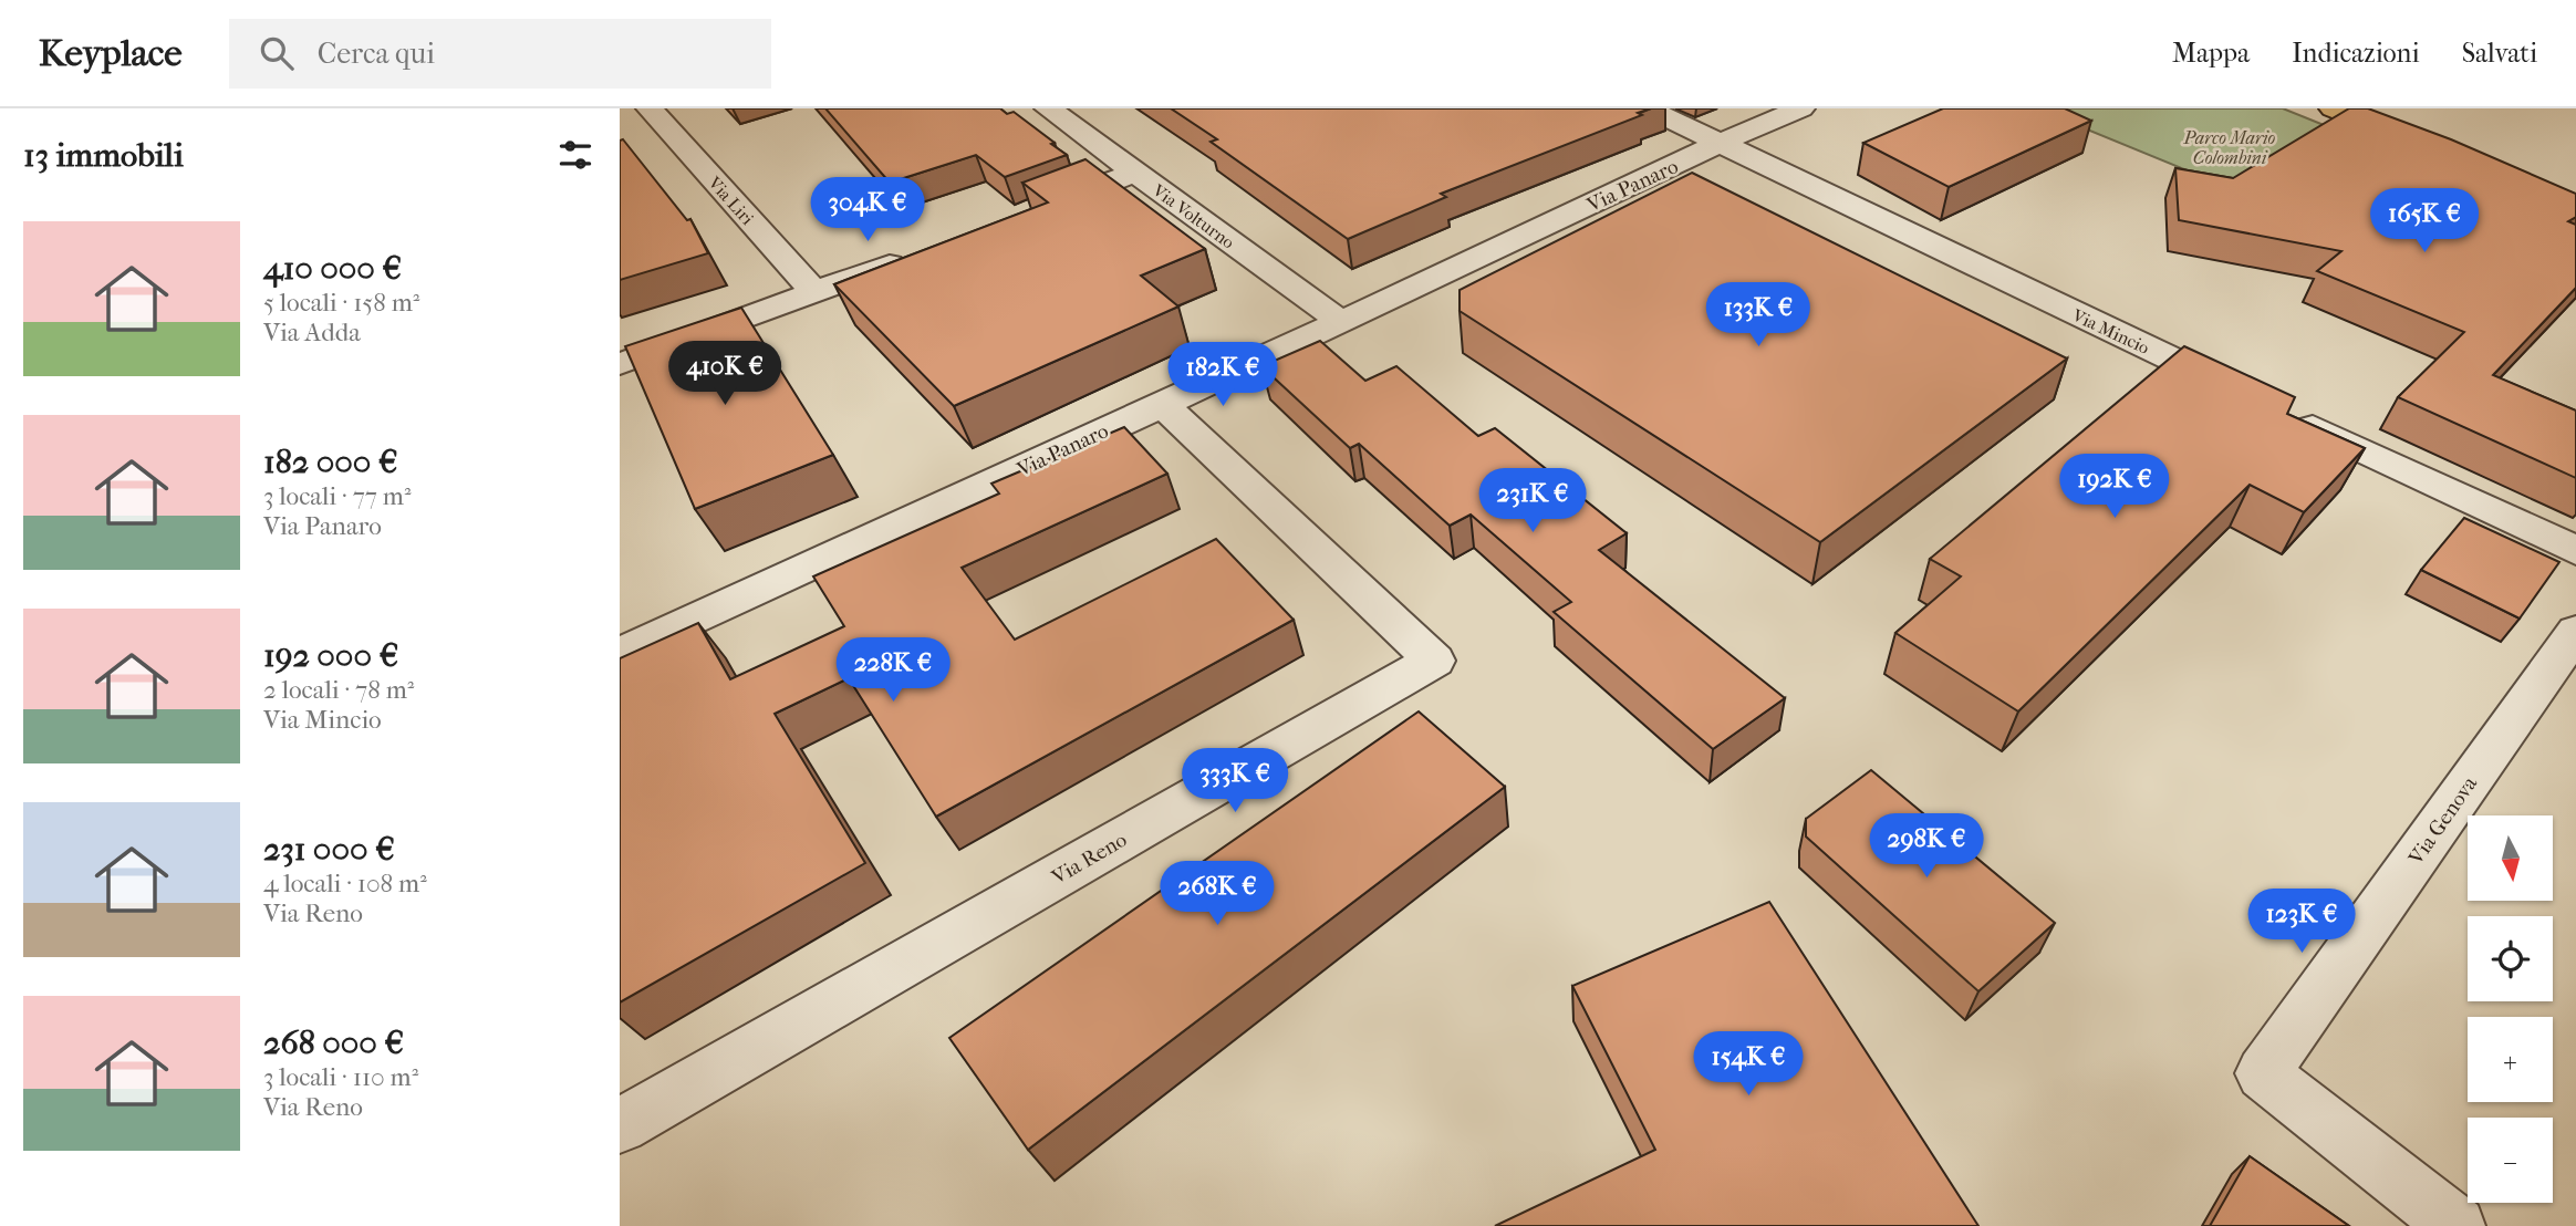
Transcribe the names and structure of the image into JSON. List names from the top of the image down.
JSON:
{
  "streets": {
    "street": [
      "Via Panaro",
      "Via Liri",
      "Via Volturno",
      "Via Mincio",
      "Via Genova",
      "Via Reno"
    ]
  },
  "crossings": [
    ["Via Panaro", "Via Volturno"],
    ["Via Panaro", "Via Mincio"],
    ["Via Panaro", "Via Reno"]
  ],
  "parks": ["Parco Mario Colombini"],
  "north": "bottom",
  "page": {
    "header": "Keyplace",
    "search": "Cerca qui",
    "nav": ["Mappa", "Indicazioni", "Salvati"],
    "heading": "13 immobili",
    "price": [
      "304K €",
      "165K €",
      "133K €",
      "410K €",
      "182K €",
      "192K €",
      "231K €",
      "228K €",
      "333K €",
      "298K €",
      "268K €",
      "123K €",
      "154K €"
    ],
    "list": [
      {
        "name": "410 000 €",
        "note": "5 locali · 158 m² · Via Adda"
      },
      {
        "name": "182 000 €",
        "note": "3 locali · 77 m² · Via Panaro"
      },
      {
        "name": "192 000 €",
        "note": "2 locali · 78 m² · Via Mincio"
      },
      {
        "name": "231 000 €",
        "note": "4 locali · 108 m² · Via Reno"
      },
      {
        "name": "268 000 €",
        "note": "3 locali · 110 m² · Via Reno"
      }
    ],
    "map_buttons": ["+", "−"]
  }
}
